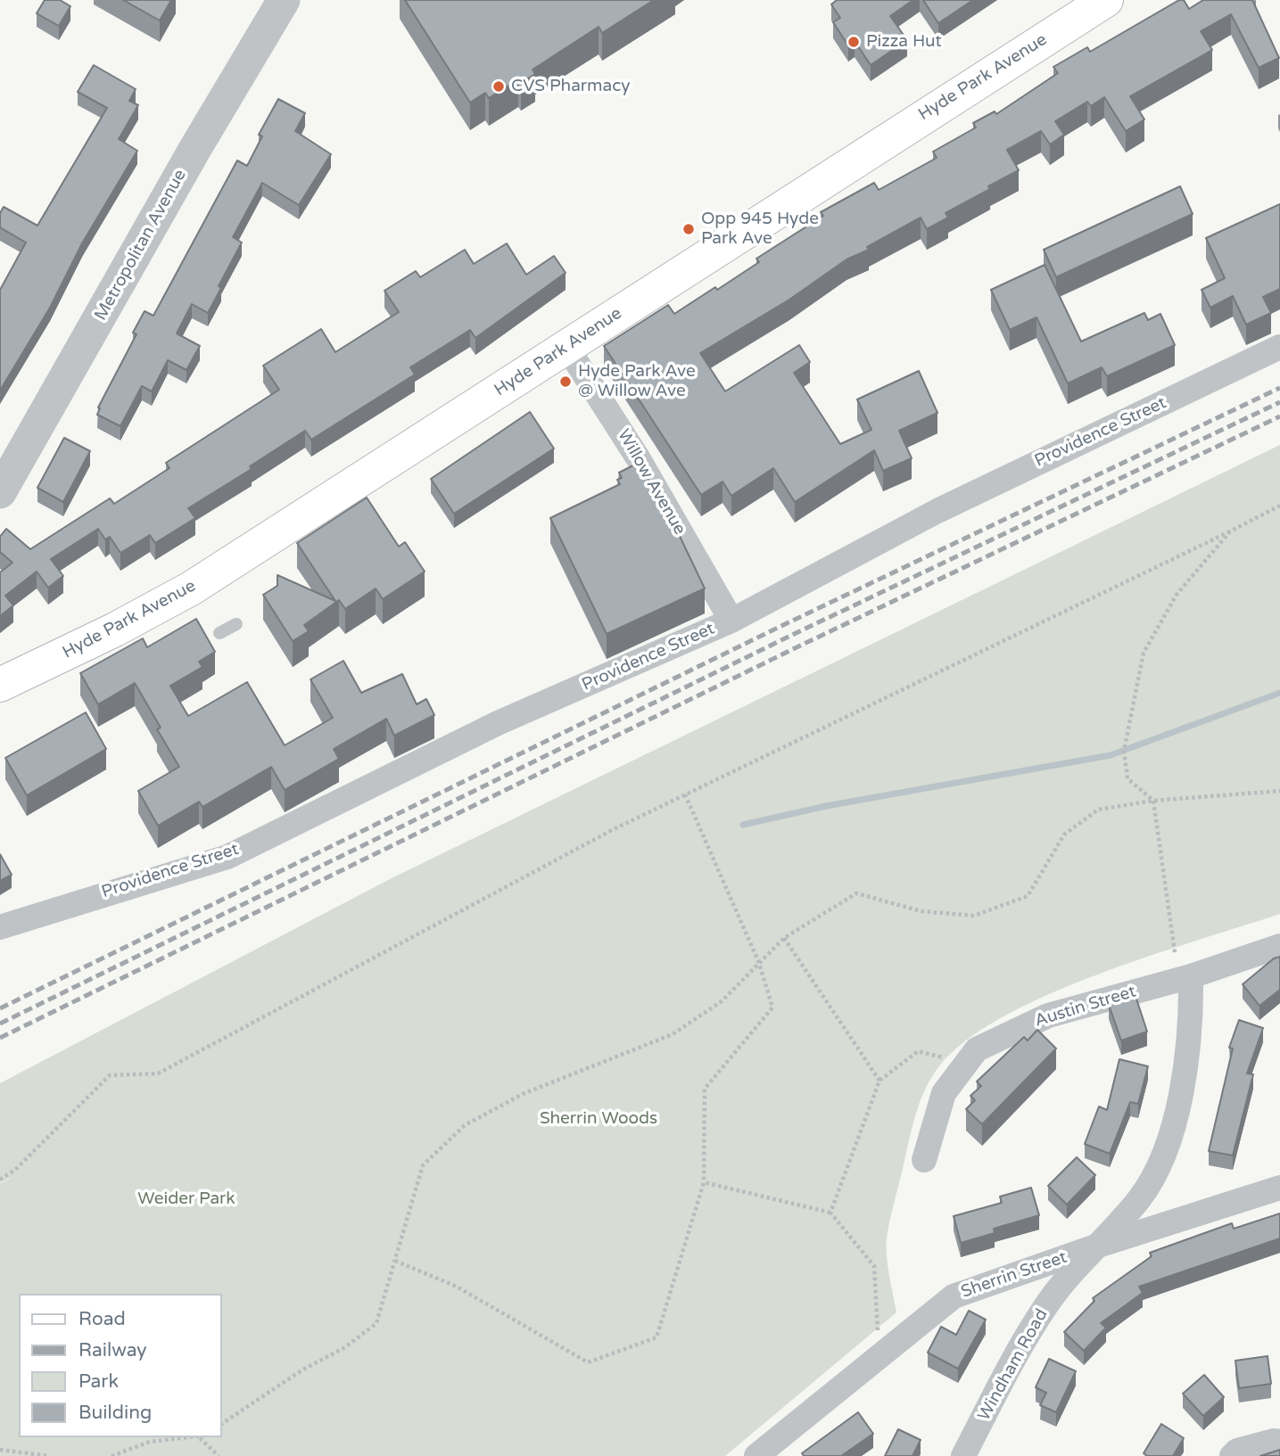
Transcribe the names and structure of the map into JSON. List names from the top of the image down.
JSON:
{
  "streets": {
    "main road": ["Hyde Park Avenue"],
    "street": [
      "Metropolitan Avenue",
      "Providence Street",
      "Willow Avenue",
      "Austin Street",
      "Sherrin Street",
      "Windham Road"
    ]
  },
  "crossings": [
    ["Hyde Park Avenue", "Willow Avenue"],
    ["Providence Street", "Willow Avenue"],
    ["Austin Street", "Windham Road"],
    ["Sherrin Street", "Windham Road"]
  ],
  "parks": ["Sherrin Woods", "Weider Park"],
  "places": [
    "Pizza Hut",
    "CVS Pharmacy",
    "Opp 945 Hyde Park Ave",
    "Hyde Park Ave @ Willow Ave"
  ],
  "legend": [
    "Road",
    "Railway",
    "Park",
    "Building"
  ]
}
